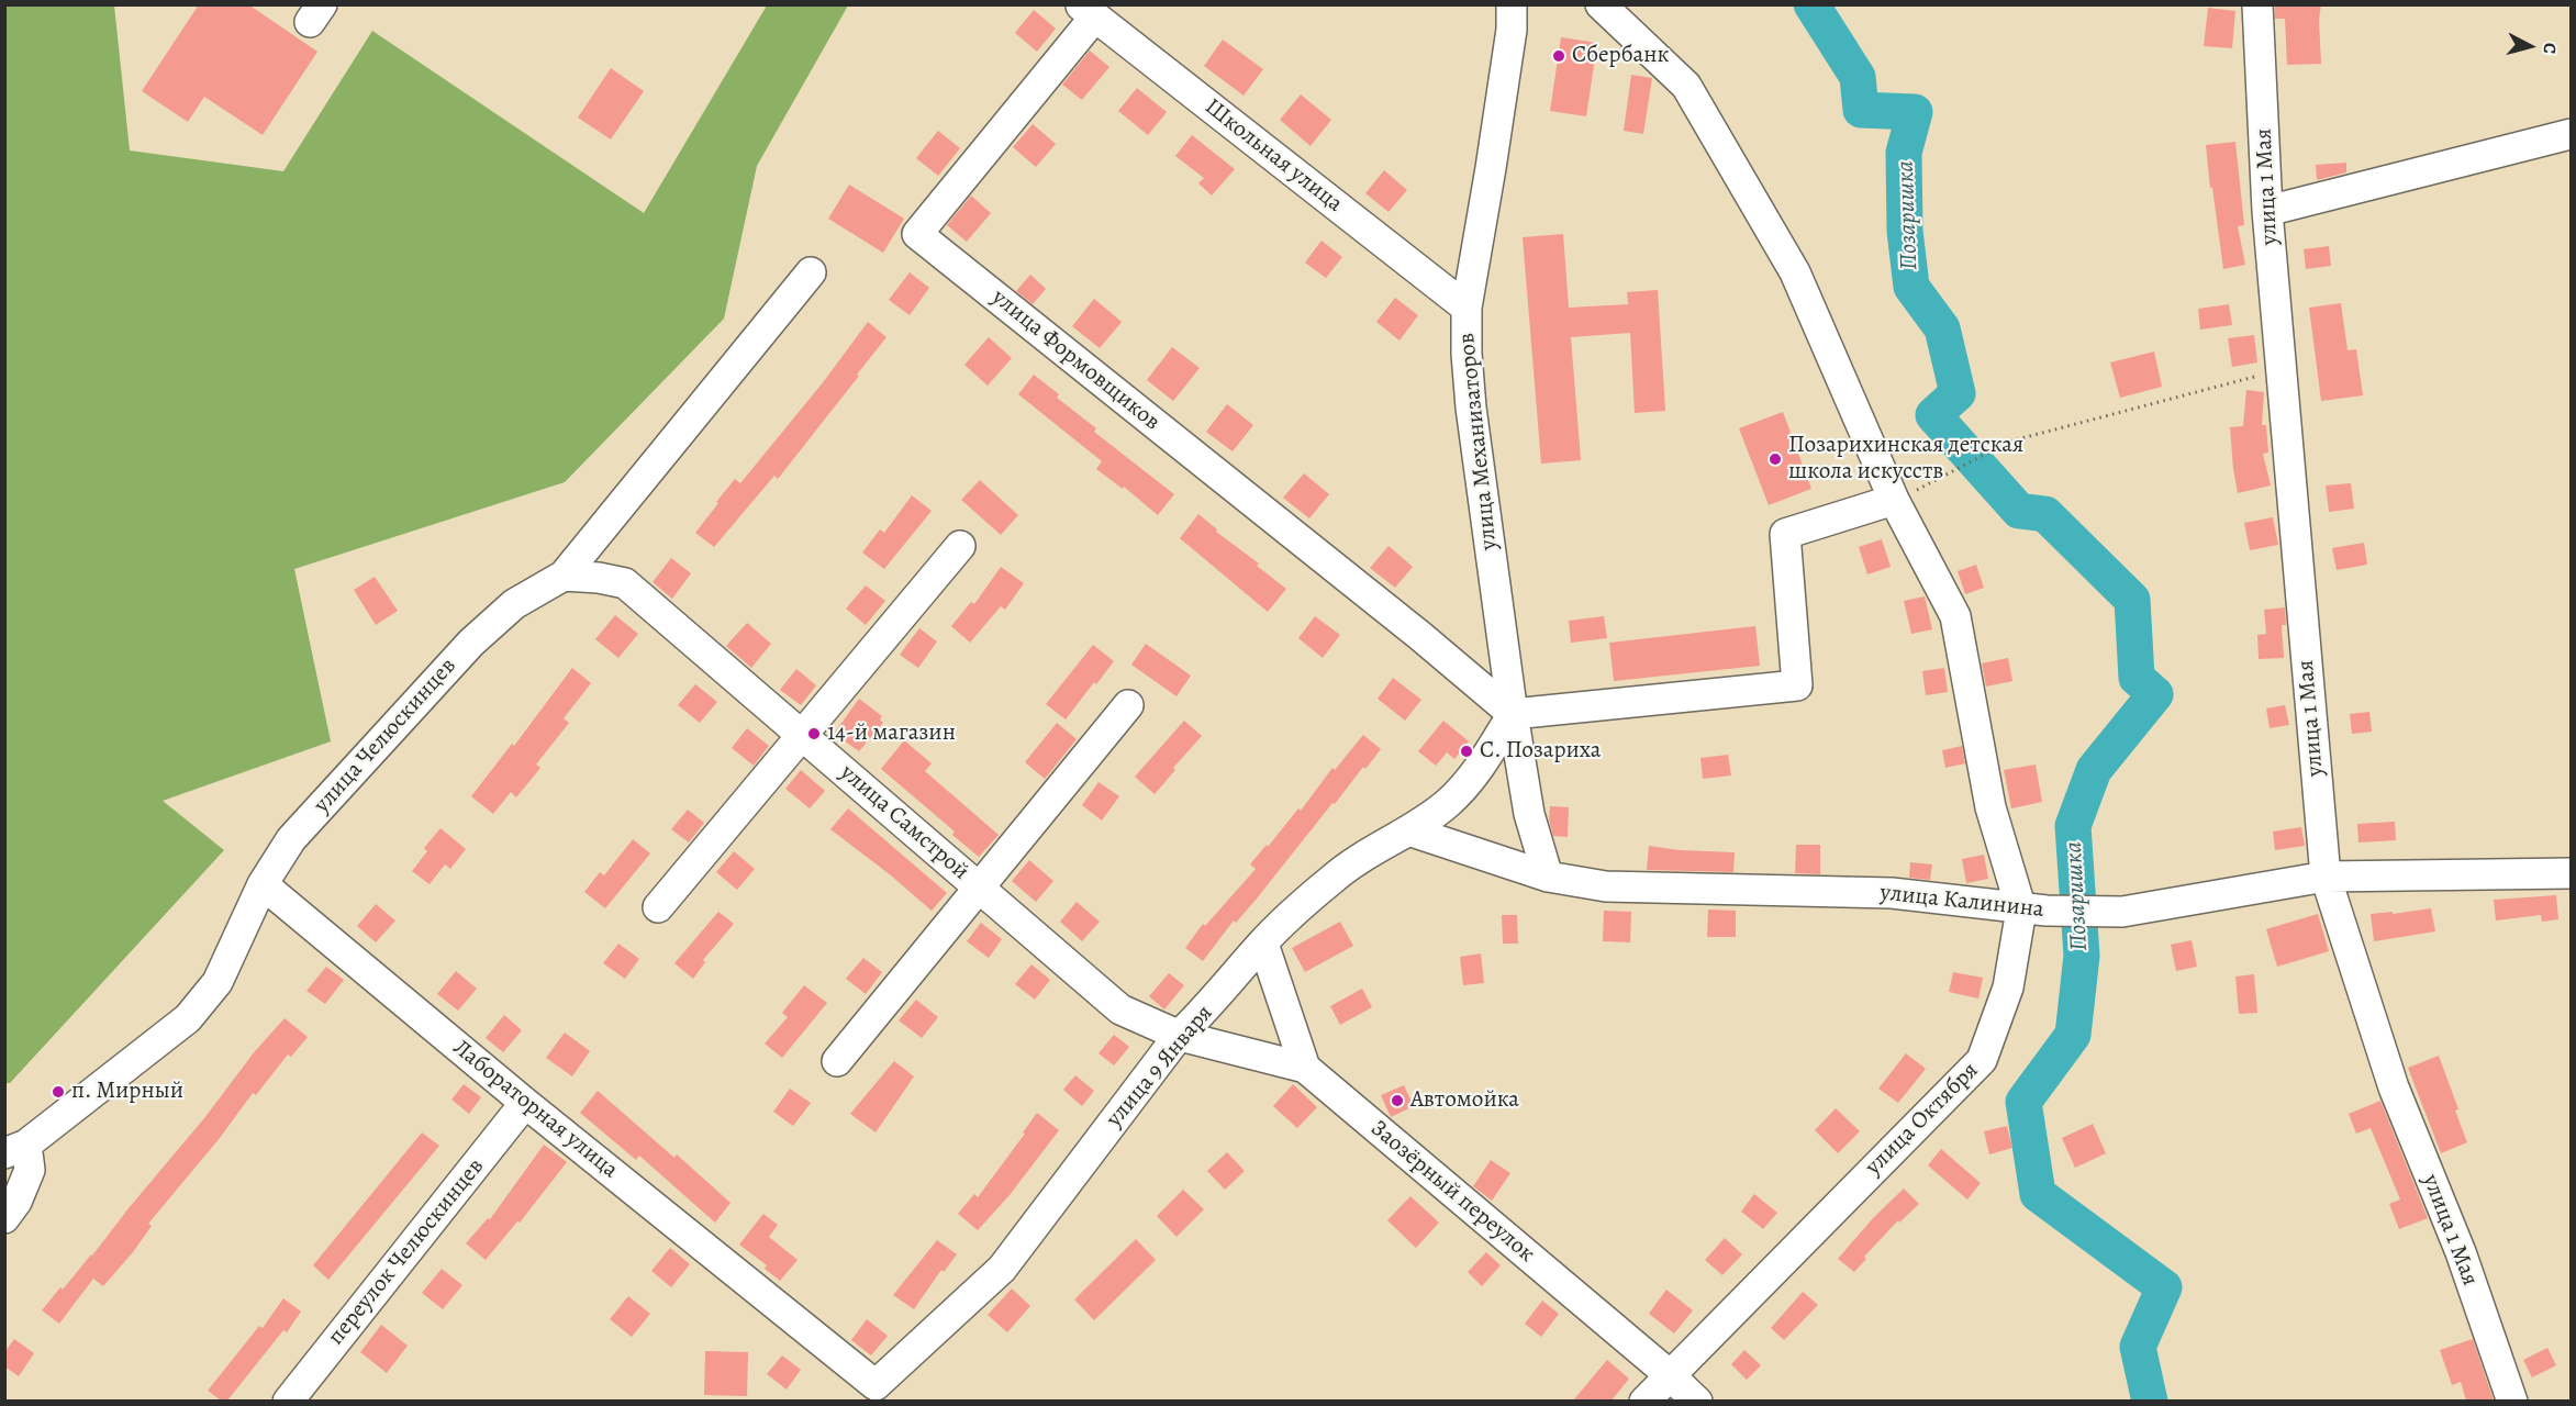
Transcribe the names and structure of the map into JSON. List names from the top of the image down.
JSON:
{
  "streets": {
    "street": [
      "Школьная улица",
      "улица 1 Мая",
      "улица Формовщиков",
      "улица Механизаторов",
      "улица Челюскинцев",
      "улица Самстрой",
      "улица Калинина",
      "улица 9 Января",
      "Лабораторная улица",
      "улица Октября",
      "Заозёрный переулок",
      "переулок Челюскинцев"
    ]
  },
  "crossings": [
    ["Школьная улица", "улица Формовщиков"],
    ["Школьная улица", "улица Механизаторов"],
    ["улица 1 Мая", "улица Калинина"],
    ["улица Формовщиков", "улица Механизаторов"],
    ["улица Формовщиков", "улица 9 Января"],
    ["улица Механизаторов", "улица Калинина"],
    ["улица Механизаторов", "улица 9 Января"],
    ["улица Челюскинцев", "улица Самстрой"],
    ["улица Челюскинцев", "Лабораторная улица"],
    ["улица Самстрой", "улица 9 Января"],
    ["улица Самстрой", "Заозёрный переулок"],
    ["улица Калинина", "улица 9 Января"],
    ["улица Калинина", "улица Октября"],
    ["улица 9 Января", "Лабораторная улица"],
    ["улица 9 Января", "Заозёрный переулок"],
    ["Лабораторная улица", "переулок Челюскинцев"],
    ["улица Октября", "Заозёрный переулок"]
  ],
  "water": ["Позаришка"],
  "places": [
    "Сбербанк",
    "Позарихинская детская школа искусств",
    "14-й магазин",
    "С. Позариха",
    "п. Мирный",
    "Автомойка"
  ],
  "north": "right"
}
